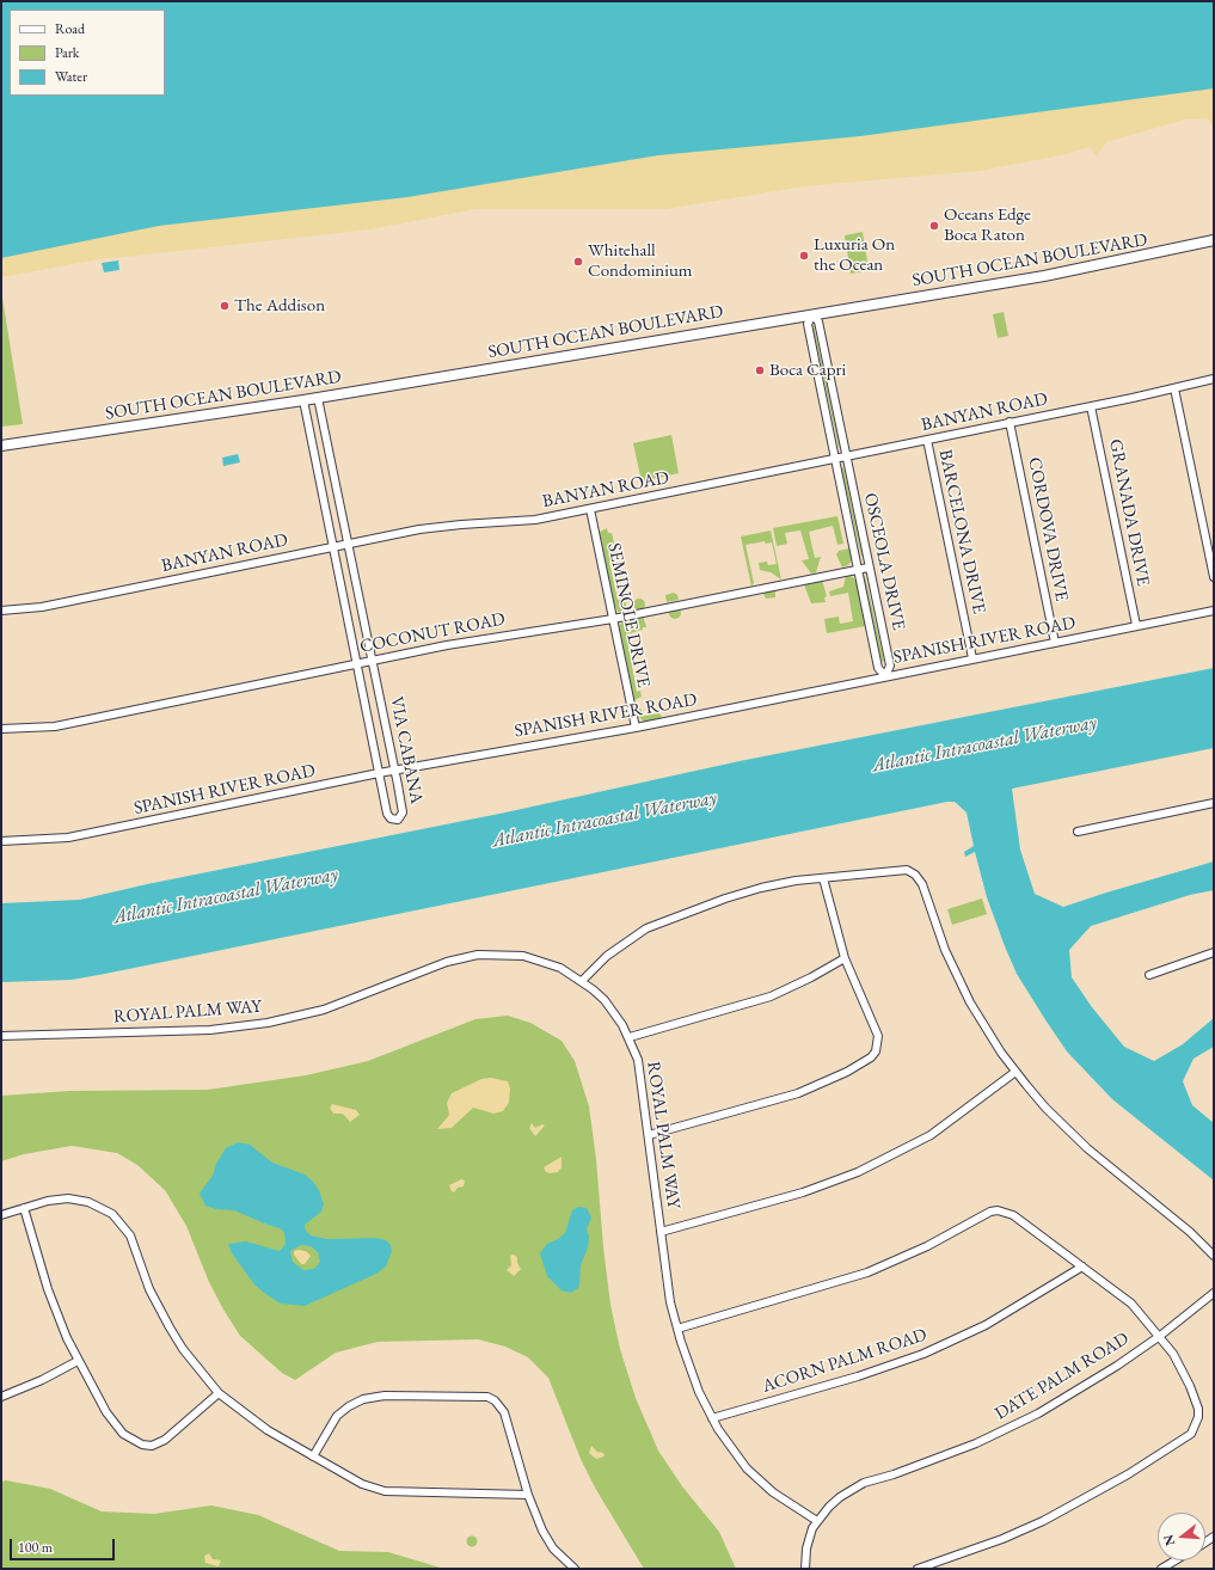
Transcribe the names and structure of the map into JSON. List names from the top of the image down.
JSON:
{
  "streets": {
    "main road": ["SOUTH OCEAN BOULEVARD"],
    "street": [
      "BANYAN ROAD",
      "GRANADA DRIVE",
      "CORDOVA DRIVE",
      "BARCELONA DRIVE",
      "OSCEOLA DRIVE",
      "SEMINOLE DRIVE",
      "COCONUT ROAD",
      "SPANISH RIVER ROAD",
      "VIA CABANA",
      "ROYAL PALM WAY",
      "ACORN PALM ROAD",
      "DATE PALM ROAD"
    ]
  },
  "crossings": [
    ["SOUTH OCEAN BOULEVARD", "OSCEOLA DRIVE"],
    ["SOUTH OCEAN BOULEVARD", "VIA CABANA"],
    ["BANYAN ROAD", "GRANADA DRIVE"],
    ["BANYAN ROAD", "CORDOVA DRIVE"],
    ["BANYAN ROAD", "BARCELONA DRIVE"],
    ["BANYAN ROAD", "OSCEOLA DRIVE"],
    ["BANYAN ROAD", "SEMINOLE DRIVE"],
    ["BANYAN ROAD", "VIA CABANA"],
    ["GRANADA DRIVE", "SPANISH RIVER ROAD"],
    ["CORDOVA DRIVE", "SPANISH RIVER ROAD"],
    ["BARCELONA DRIVE", "SPANISH RIVER ROAD"],
    ["OSCEOLA DRIVE", "COCONUT ROAD"],
    ["OSCEOLA DRIVE", "SPANISH RIVER ROAD"],
    ["SEMINOLE DRIVE", "COCONUT ROAD"],
    ["SEMINOLE DRIVE", "SPANISH RIVER ROAD"],
    ["COCONUT ROAD", "VIA CABANA"],
    ["SPANISH RIVER ROAD", "VIA CABANA"],
    ["ROYAL PALM WAY", "ACORN PALM ROAD"],
    ["ROYAL PALM WAY", "DATE PALM ROAD"]
  ],
  "water": ["Atlantic Intracoastal Waterway"],
  "places": [
    "Oceans Edge Boca Raton",
    "Luxuria On the Ocean",
    "Whitehall Condominium",
    "The Addison",
    "Boca Capri"
  ],
  "legend": ["Road", "Park", "Water"],
  "scale_bar": "100 m",
  "north": "left"
}
